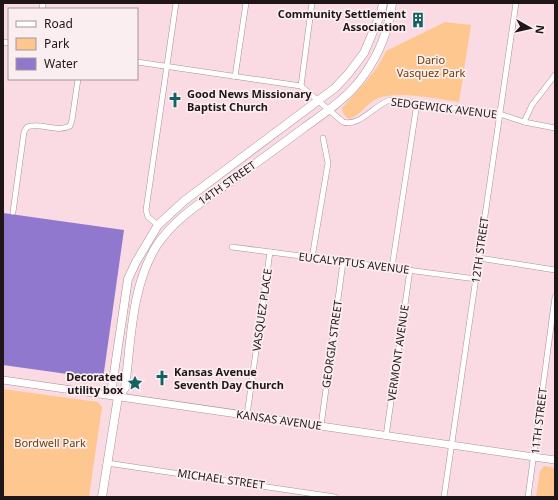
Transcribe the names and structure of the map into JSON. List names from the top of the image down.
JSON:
{
  "streets": {
    "main road": ["14TH STREET"],
    "street": [
      "SEDGEWICK AVENUE",
      "12TH STREET",
      "EUCALYPTUS AVENUE",
      "VASQUEZ PLACE",
      "GEORGIA STREET",
      "VERMONT AVENUE",
      "KANSAS AVENUE",
      "11TH STREET",
      "MICHAEL STREET"
    ]
  },
  "crossings": [
    ["SEDGEWICK AVENUE", "14TH STREET"],
    ["SEDGEWICK AVENUE", "12TH STREET"],
    ["14TH STREET", "KANSAS AVENUE"],
    ["12TH STREET", "EUCALYPTUS AVENUE"],
    ["12TH STREET", "KANSAS AVENUE"],
    ["EUCALYPTUS AVENUE", "VASQUEZ PLACE"],
    ["EUCALYPTUS AVENUE", "GEORGIA STREET"],
    ["EUCALYPTUS AVENUE", "VERMONT AVENUE"],
    ["VASQUEZ PLACE", "KANSAS AVENUE"],
    ["GEORGIA STREET", "KANSAS AVENUE"],
    ["VERMONT AVENUE", "KANSAS AVENUE"],
    ["KANSAS AVENUE", "11TH STREET"]
  ],
  "parks": ["Dario Vasquez Park", "Bordwell Park"],
  "places": {
    "building": ["Community Settlement Association"],
    "church": ["Good News Missionary Baptist Church", "Kansas Avenue Seventh Day Church"],
    "place": ["Decorated utility box"]
  },
  "legend": ["Road", "Park", "Water"],
  "north": "right"
}
